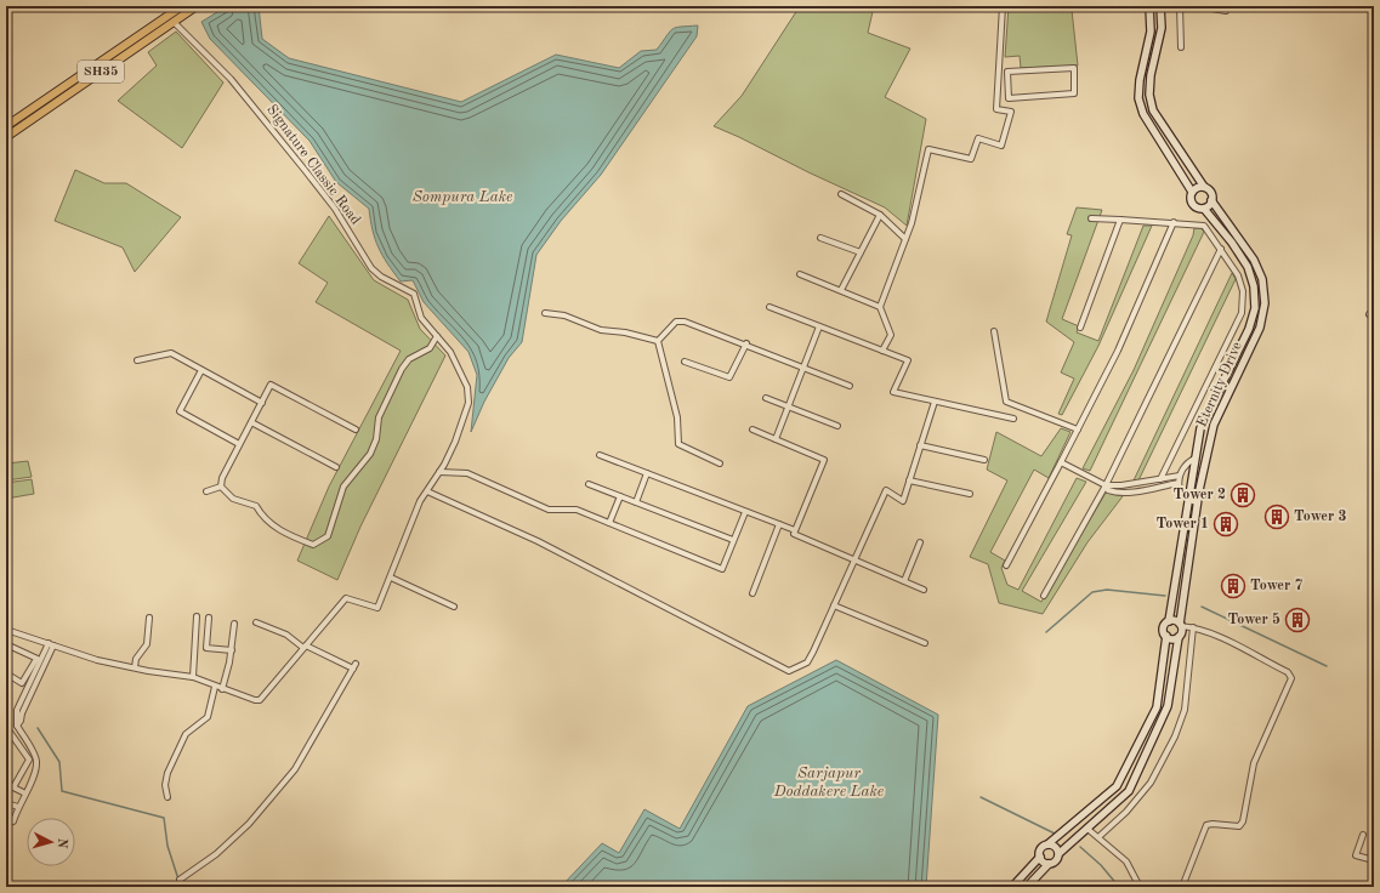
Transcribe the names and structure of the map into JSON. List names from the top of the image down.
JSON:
{
  "streets": {
    "main road": ["SH35"],
    "street": ["Signature Classic Road", "Eternity Drive"]
  },
  "crossings": [
    ["SH35", "Signature Classic Road"]
  ],
  "water": ["Sompura Lake", "Sarjapur Doddakere Lake"],
  "places": {
    "building": [
      "Tower 2",
      "Tower 3",
      "Tower 1",
      "Tower 7",
      "Tower 5"
    ]
  },
  "north": "right"
}
